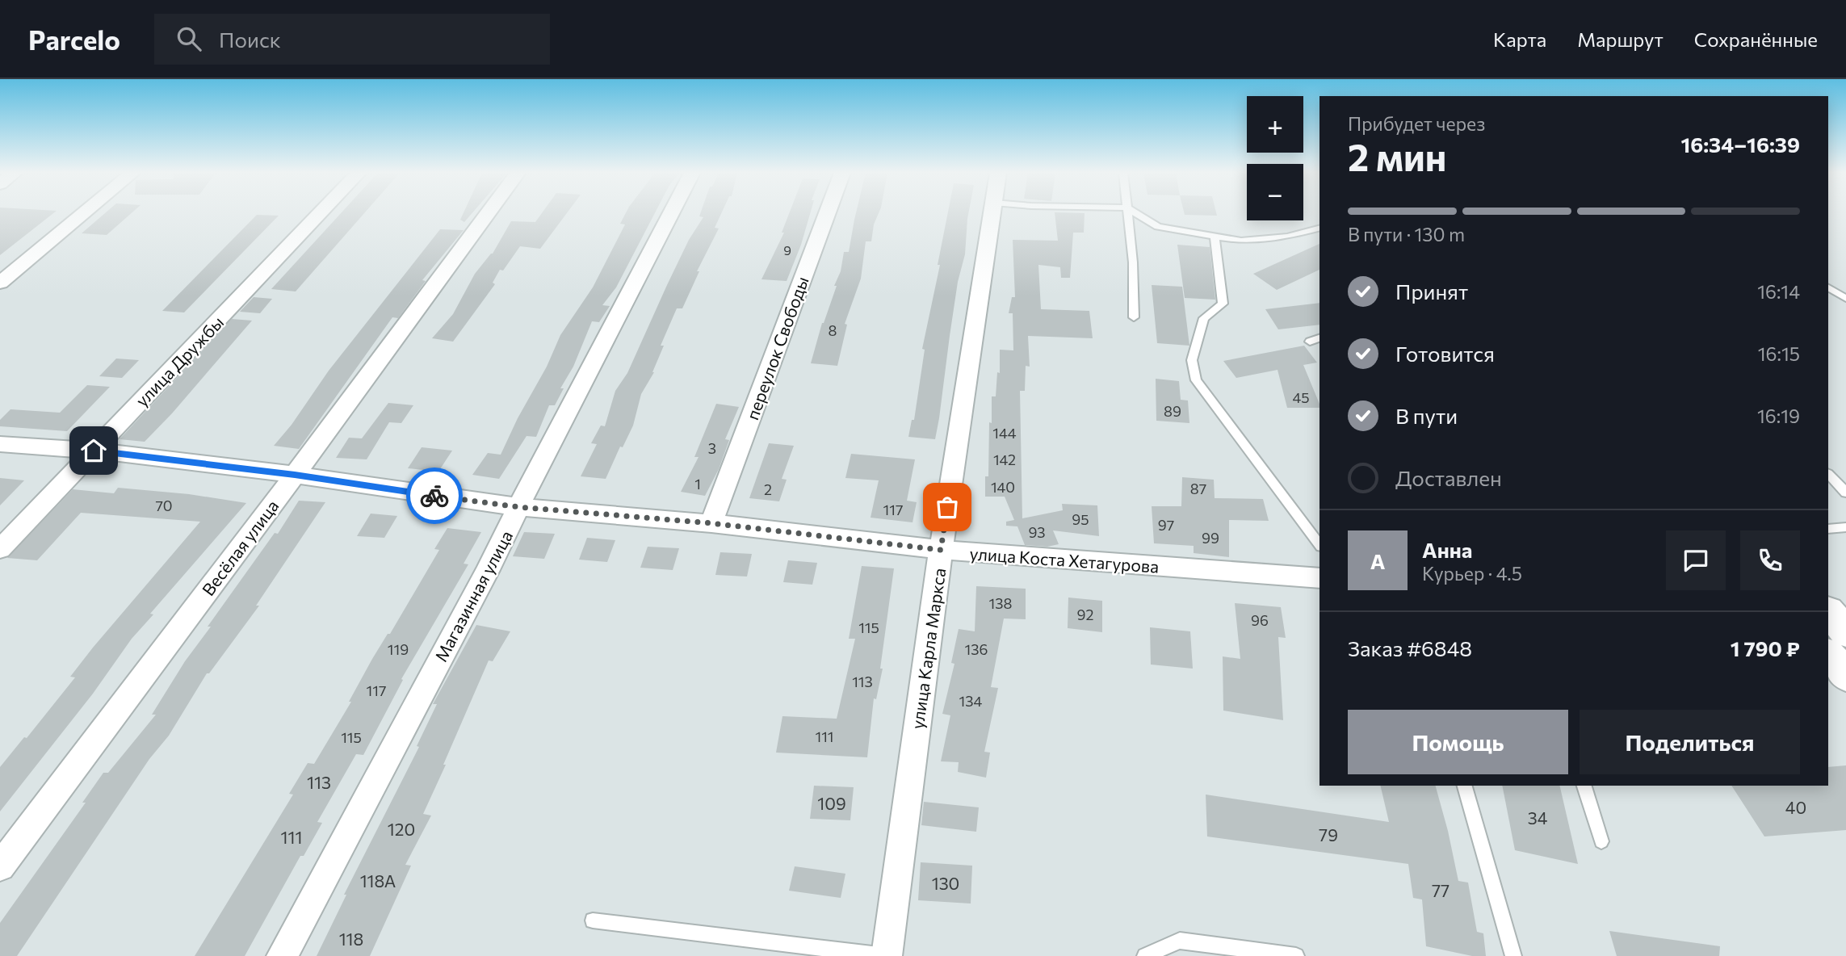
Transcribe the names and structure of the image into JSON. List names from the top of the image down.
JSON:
{
  "streets": {
    "street": [
      "переулок Свободы",
      "улица Дружбы",
      "Весёлая улица",
      "улица Коста Хетагурова",
      "Магазинная улица",
      "улица Карла Маркса"
    ]
  },
  "crossings": [
    ["переулок Свободы", "улица Коста Хетагурова"],
    ["улица Дружбы", "улица Коста Хетагурова"],
    ["Весёлая улица", "улица Коста Хетагурова"],
    ["улица Коста Хетагурова", "Магазинная улица"],
    ["улица Коста Хетагурова", "улица Карла Маркса"]
  ],
  "house_numbers": [
    "9",
    "8",
    "45",
    "89",
    "144",
    "3",
    "142",
    "1",
    "140",
    "87",
    "2",
    "70",
    "117",
    "95",
    "97",
    "93",
    "99",
    "138",
    "92",
    "96",
    "115",
    "119",
    "136",
    "113",
    "117",
    "134",
    "111",
    "115",
    "113",
    "109",
    "40",
    "34",
    "120",
    "79",
    "111",
    "118А",
    "130",
    "77",
    "118"
  ],
  "page": {
    "header": "Parcelo",
    "search": "Поиск",
    "nav": ["Карта", "Маршрут", "Сохранённые"],
    "map_buttons": ["+", "−"],
    "heading": ["2 мин", "Прибудет через", "16:34–16:39"],
    "panel": [
      "Анна",
      "Курьер · 4.5",
      "Заказ #6848",
      "1 790 ₽"
    ],
    "bar": "В пути · 130 m",
    "list": [
      ["Принят", "16:14"],
      ["Готовится", "16:15"],
      ["В пути", "16:19"],
      "Доставлен"
    ],
    "round": "А",
    "buttons": ["Помощь", "Поделиться"]
  }
}
